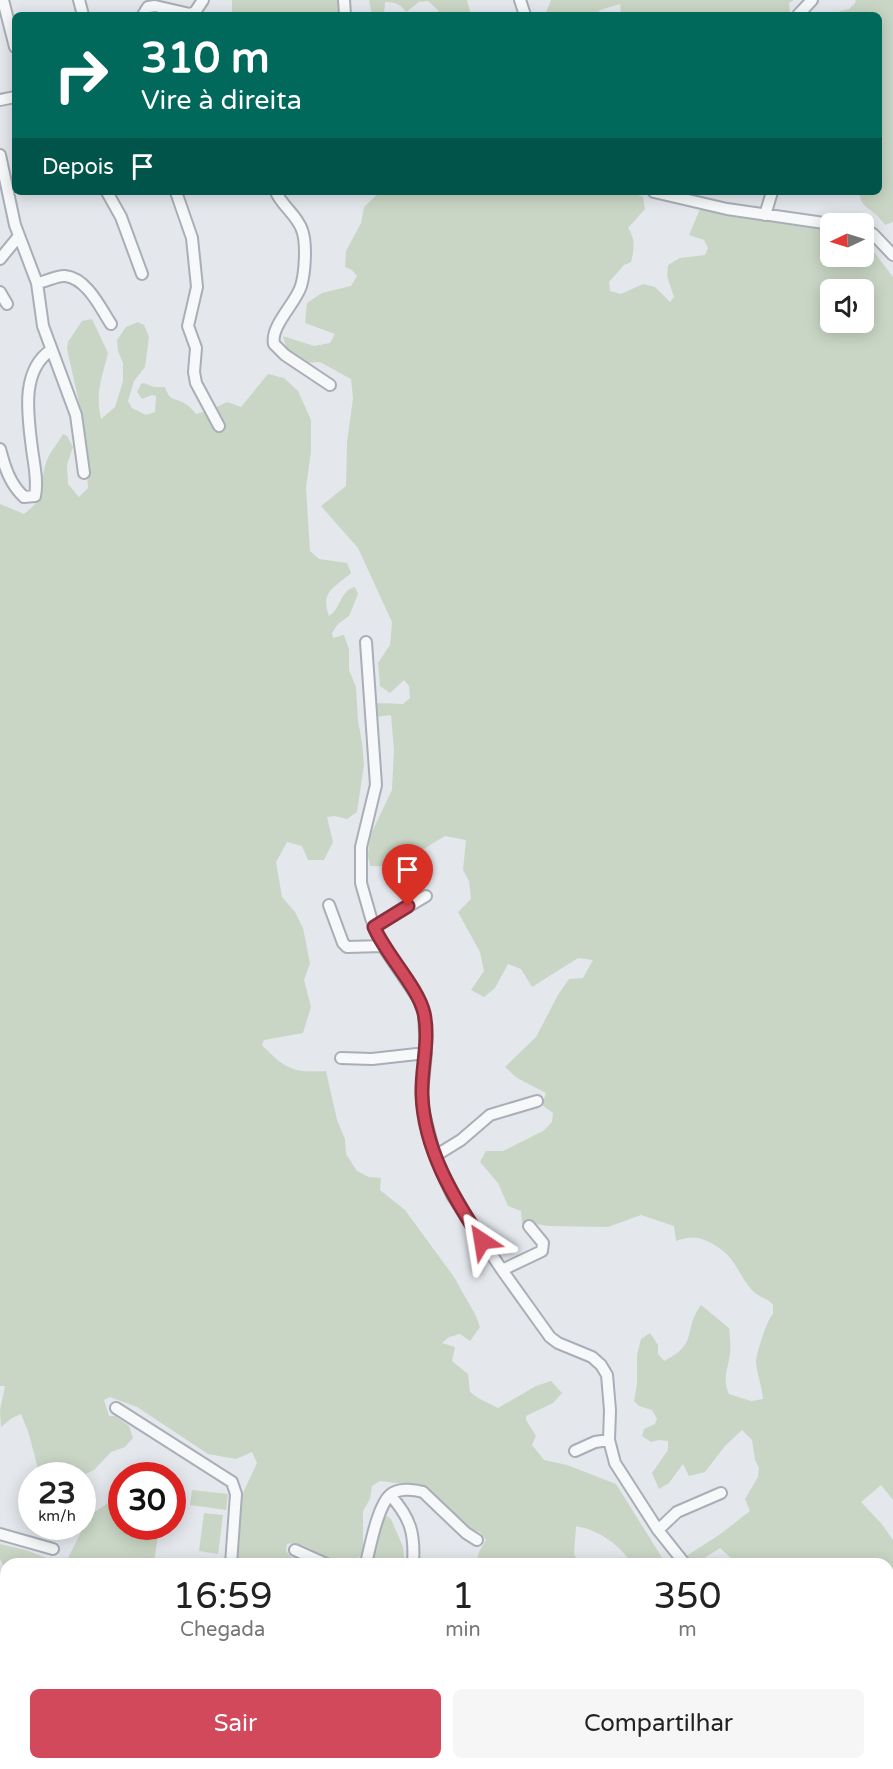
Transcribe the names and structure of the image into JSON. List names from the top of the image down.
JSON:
{
  "north": "left",
  "page": {
    "turn": ["310 m", "Vire à direita"],
    "then": "Depois",
    "speed": "23 km/h",
    "limit": "30",
    "eta": [
      "16:59",
      "Chegada",
      "1",
      "min",
      "350",
      "m"
    ],
    "buttons": ["Sair", "Compartilhar"]
  }
}
